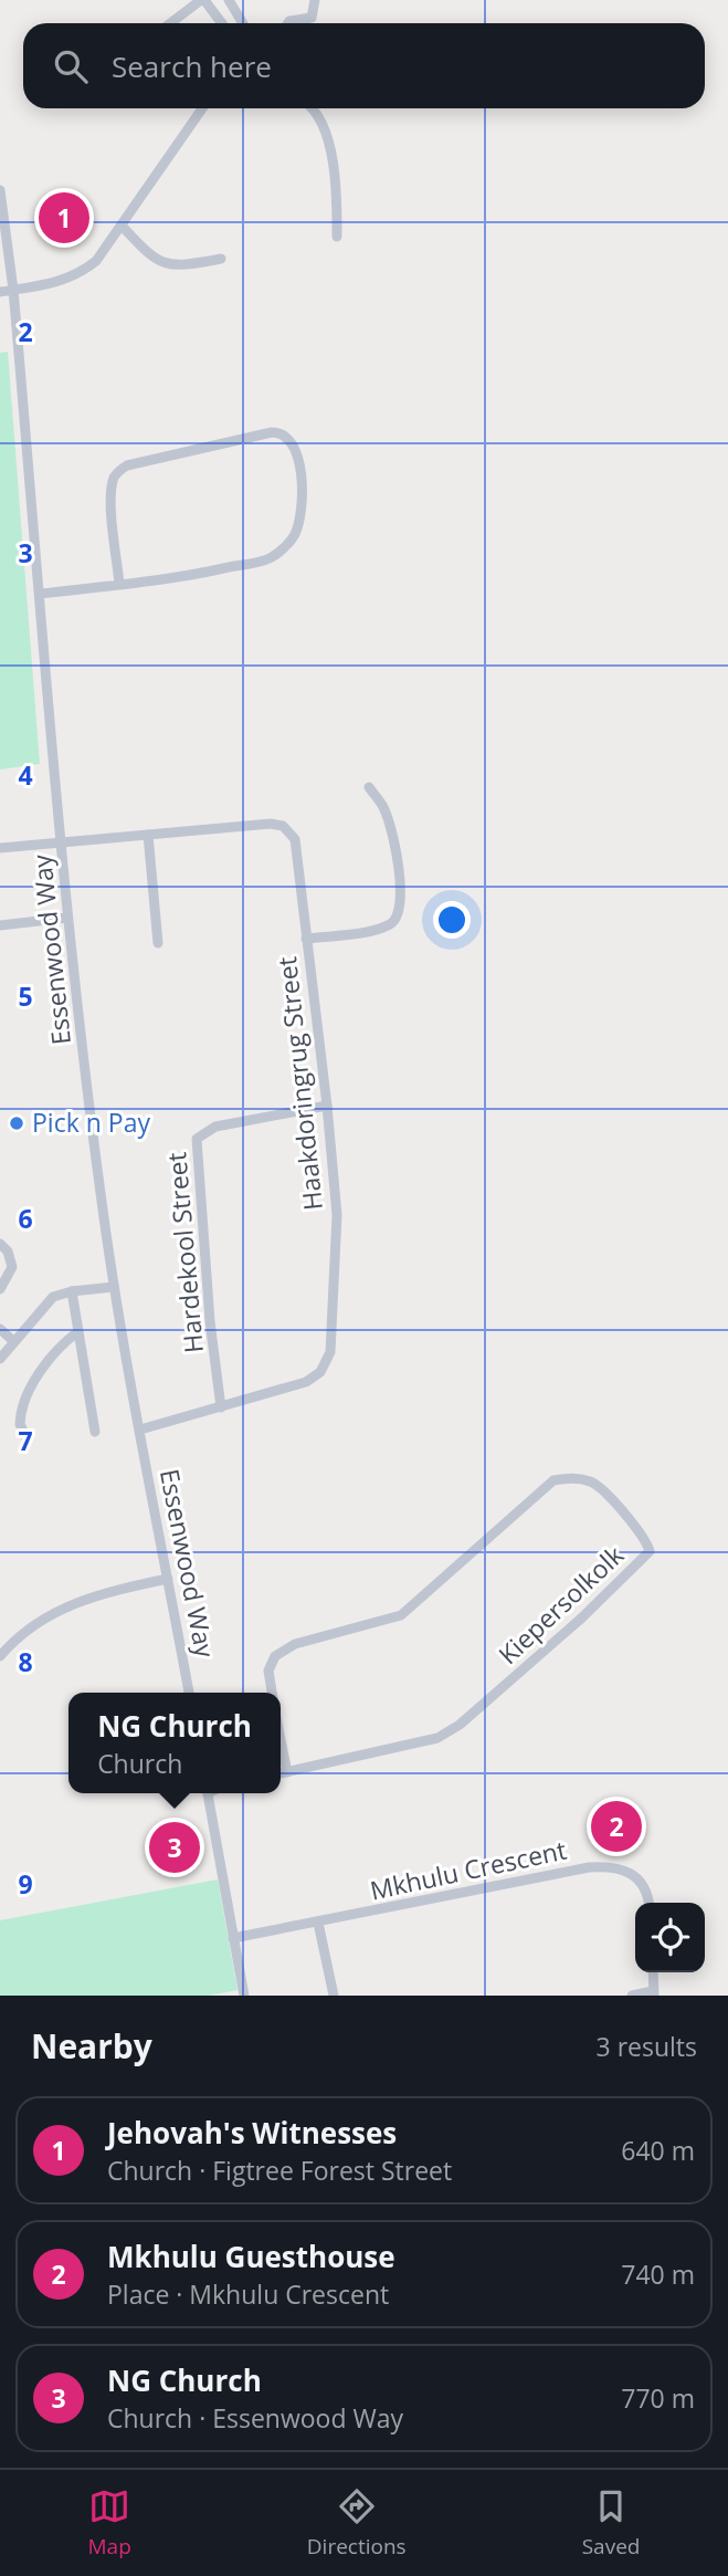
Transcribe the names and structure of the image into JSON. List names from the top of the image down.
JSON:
{
  "streets": {
    "street": [
      "Essenwood Way",
      "Haakdoringrug Street",
      "Hardekool Street",
      "Kiepersolkolk",
      "Mkhulu Crescent"
    ]
  },
  "crossings": [
    ["Essenwood Way", "Haakdoringrug Street"],
    ["Haakdoringrug Street", "Hardekool Street"]
  ],
  "places": ["Pick n Pay"],
  "page": {
    "search": "Search here",
    "pins": ["1", "2", "3"],
    "popup": ["NG Church", "Church"],
    "heading": ["Nearby", "3 results"],
    "list": [
      {
        "mark": "1",
        "name": "Jehovah's Witnesses",
        "note": "Church · Figtree Forest Street",
        "value": "640 m"
      },
      {
        "mark": "2",
        "name": "Mkhulu Guesthouse",
        "note": "Place · Mkhulu Crescent",
        "value": "740 m"
      },
      {
        "mark": "3",
        "name": "NG Church",
        "note": "Church · Essenwood Way",
        "value": "770 m"
      }
    ],
    "nav": ["Map", "Directions", "Saved"]
  },
  "grid": {
    "rows": [
      "2",
      "3",
      "4",
      "5",
      "6",
      "7",
      "8",
      "9"
    ]
  }
}
